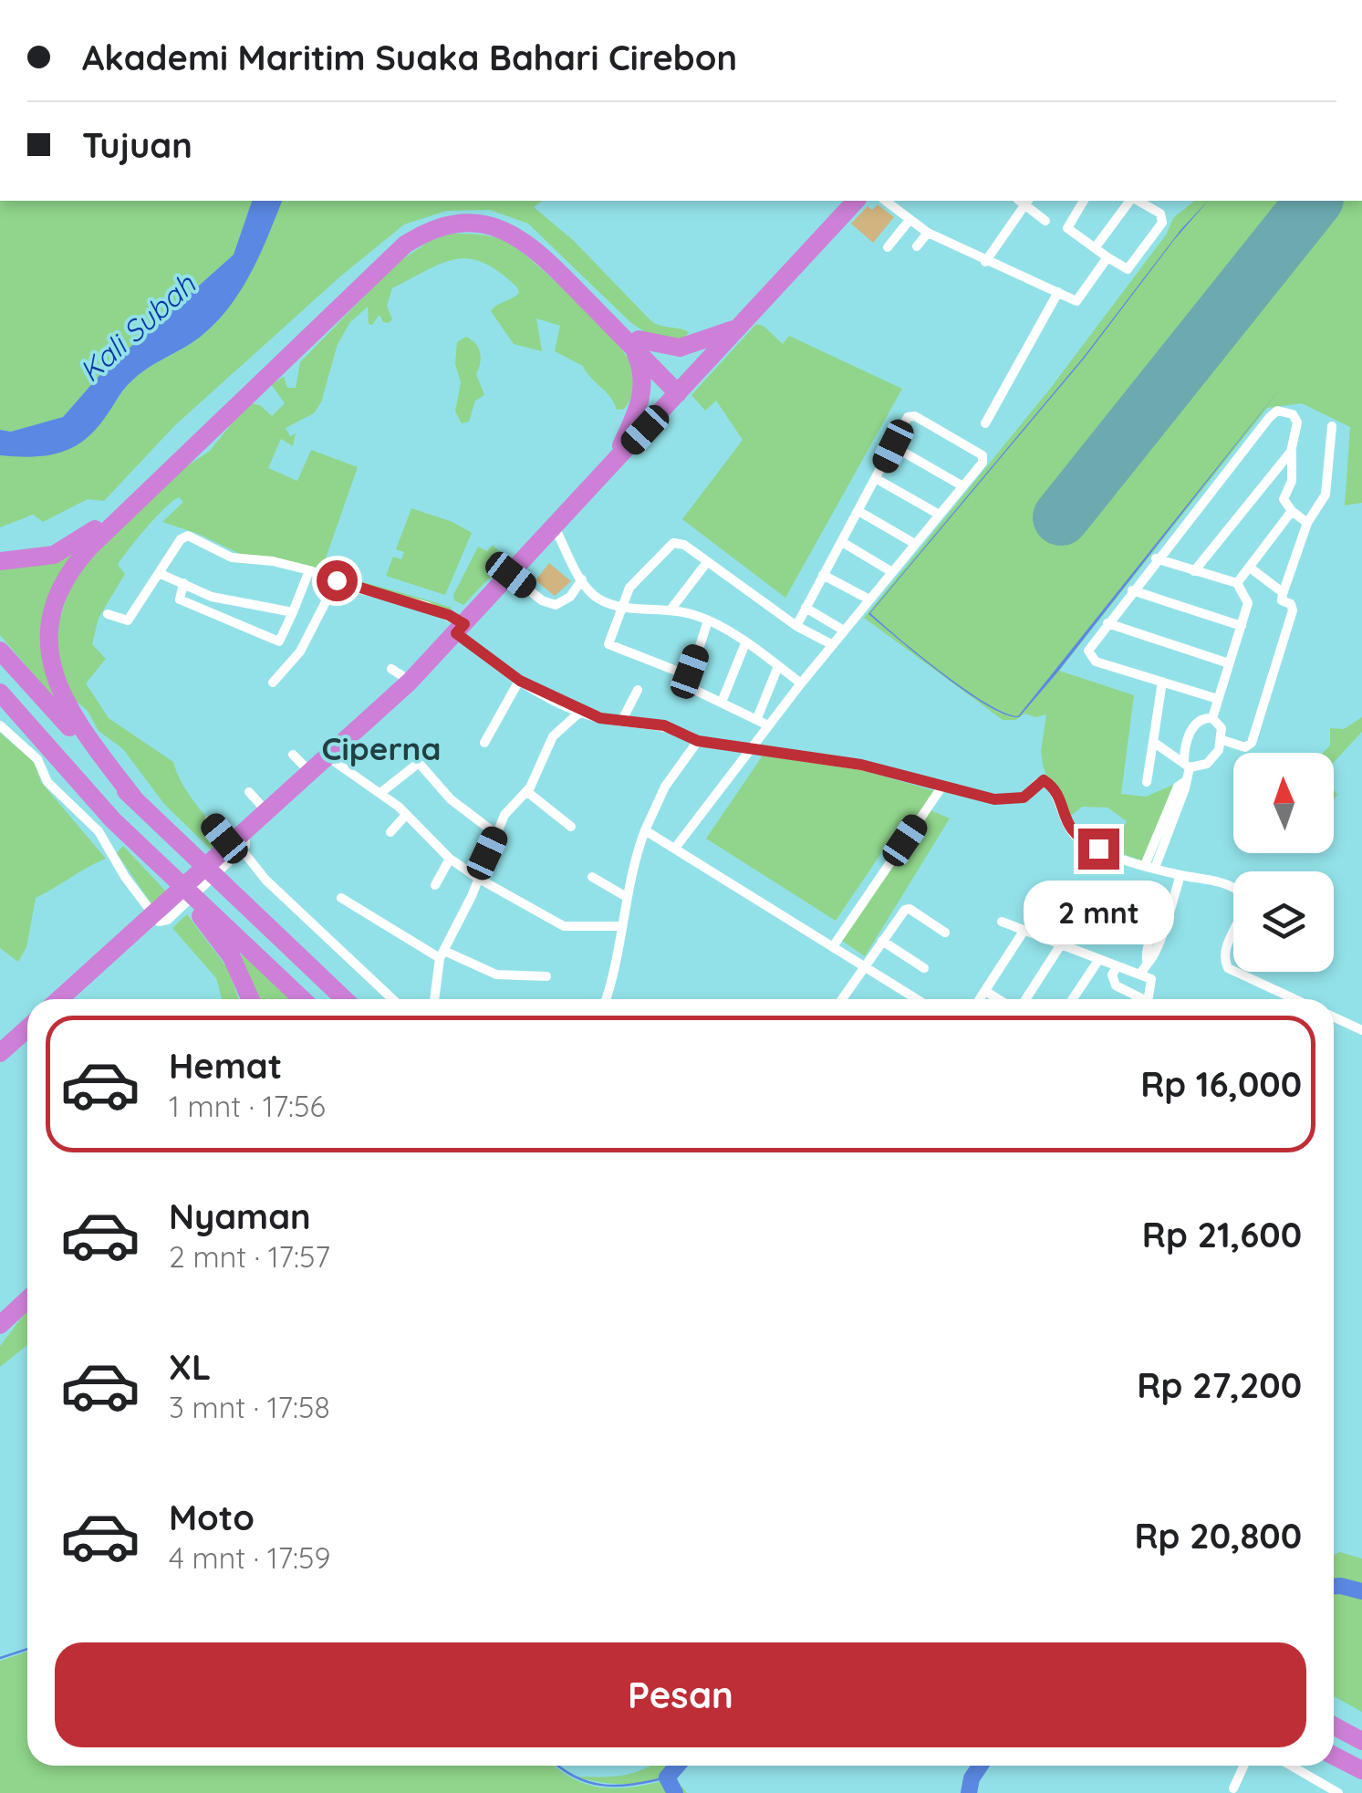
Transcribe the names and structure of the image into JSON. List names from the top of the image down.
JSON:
{
  "districts": ["Ciperna"],
  "water": ["Kali Subah"],
  "north": "top",
  "page": {
    "banner": ["Akademi Maritim Suaka Bahari Cirebon", "Tujuan"],
    "bubble": "2 mnt",
    "list": [
      {
        "name": "Hemat",
        "note": "1 mnt · 17:56",
        "value": "Rp 16,000"
      },
      {
        "name": "Nyaman",
        "note": "2 mnt · 17:57",
        "value": "Rp 21,600"
      },
      {
        "name": "XL",
        "note": "3 mnt · 17:58",
        "value": "Rp 27,200"
      },
      {
        "name": "Moto",
        "note": "4 mnt · 17:59",
        "value": "Rp 20,800"
      }
    ],
    "buttons": "Pesan"
  }
}
